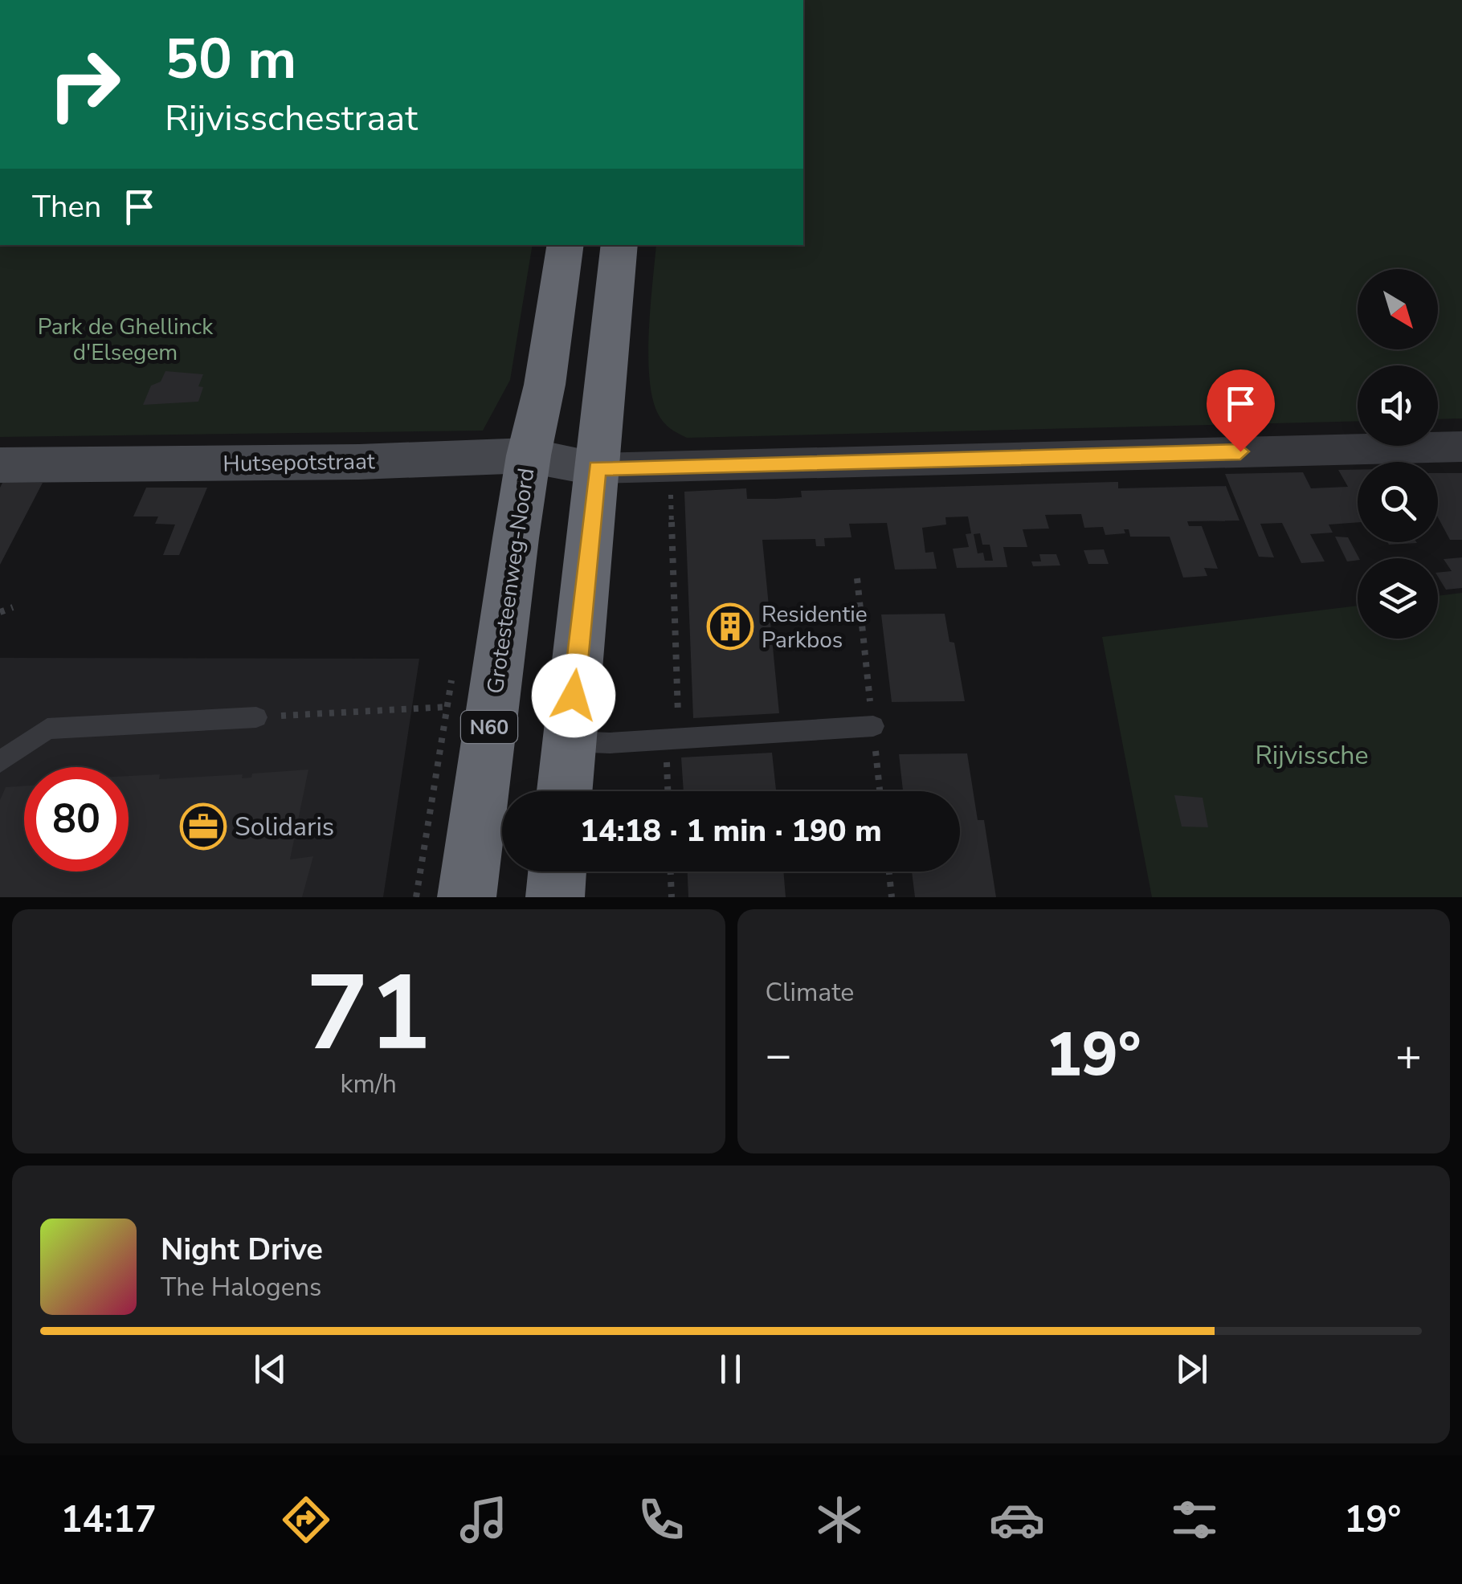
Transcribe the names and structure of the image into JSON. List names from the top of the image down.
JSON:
{
  "streets": {
    "highway": ["Grotesteenweg-Noord", "N60"],
    "street": ["Hutsepotstraat"]
  },
  "crossings": [
    ["Hutsepotstraat", "Grotesteenweg-Noord"],
    ["Hutsepotstraat", "N60"],
    ["Grotesteenweg-Noord", "N60"]
  ],
  "parks": ["Park de Ghellinck d'Elsegem", "Rijvissche"],
  "places": {
    "building": ["Residentie Parkbos"],
    "office": ["Solidaris"]
  },
  "north": "bottom right",
  "page": {
    "turn": ["50 m", "Rijvisschestraat"],
    "then": "Then",
    "limit": "80",
    "trip": "14:18 · 1 min · 190 m",
    "tile": [
      ["71", "km/h"],
      "Climate"
    ],
    "heat": ["−", "19°", "+"],
    "song": ["Night Drive", "The Halogens"],
    "tabs": ["14:17", "19°"]
  }
}
